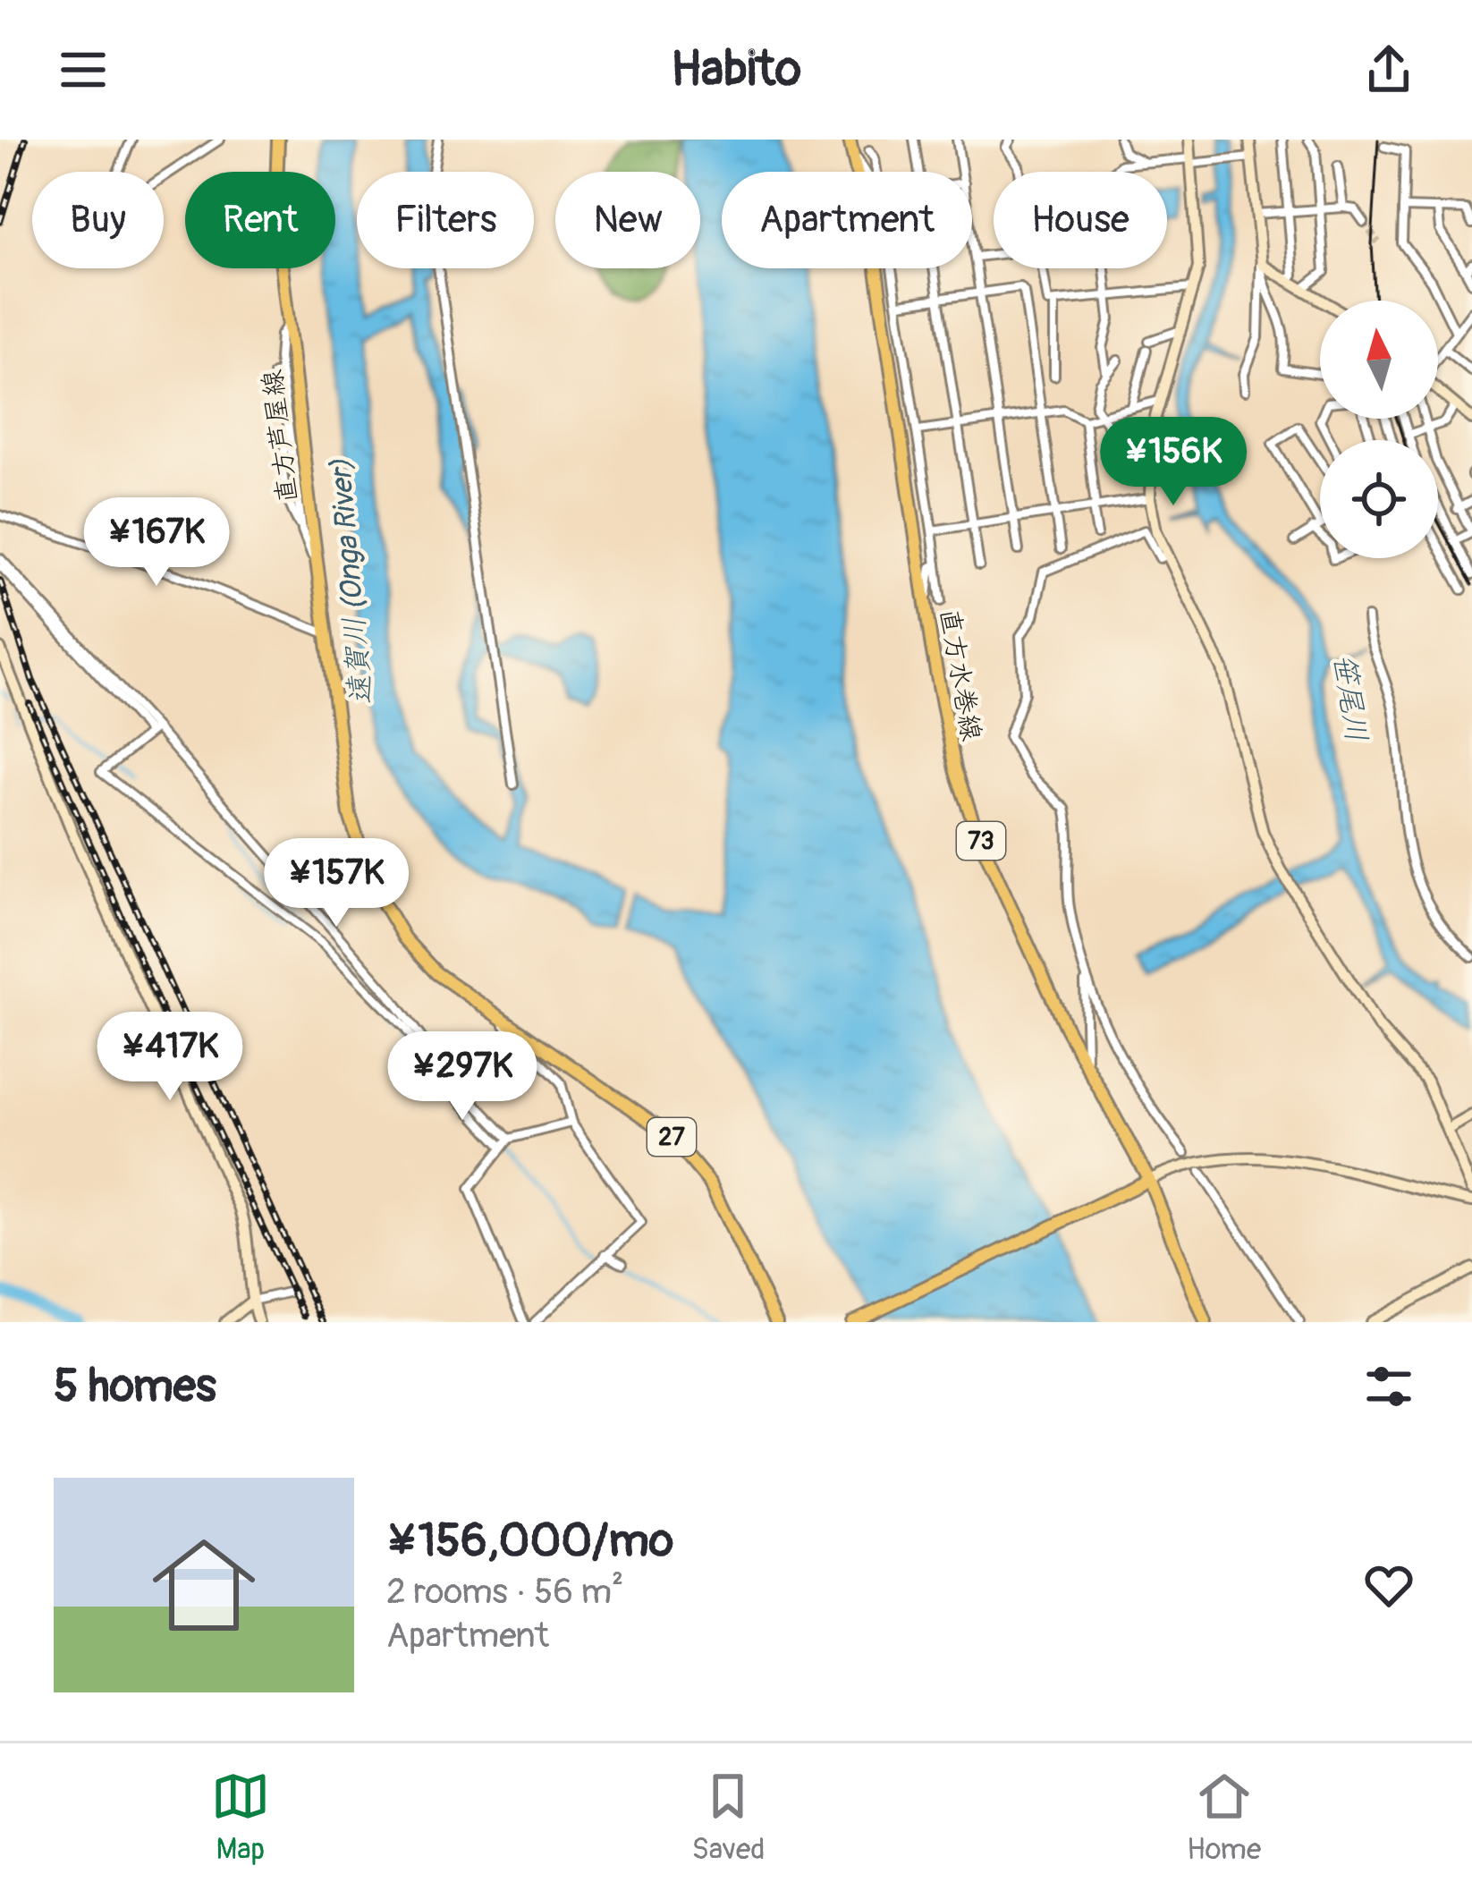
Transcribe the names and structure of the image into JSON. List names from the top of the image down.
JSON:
{
  "streets": {
    "main road": [
      "直方芦屋線",
      "直方水巻線",
      "73",
      "27"
    ]
  },
  "water": ["遠賀川 (Onga River)", "笹尾川"],
  "north": "top",
  "page": {
    "header": "Habito",
    "chip": [
      "Buy",
      "Rent",
      "Filters",
      "New",
      "Apartment",
      "House"
    ],
    "price": [
      "¥156K",
      "¥167K",
      "¥157K",
      "¥417K",
      "¥297K"
    ],
    "heading": "5 homes",
    "list": [
      {
        "name": "¥156,000/mo",
        "note": "2 rooms · 56 m² · Apartment"
      }
    ],
    "tabs": ["Map", "Saved", "Home"]
  }
}
